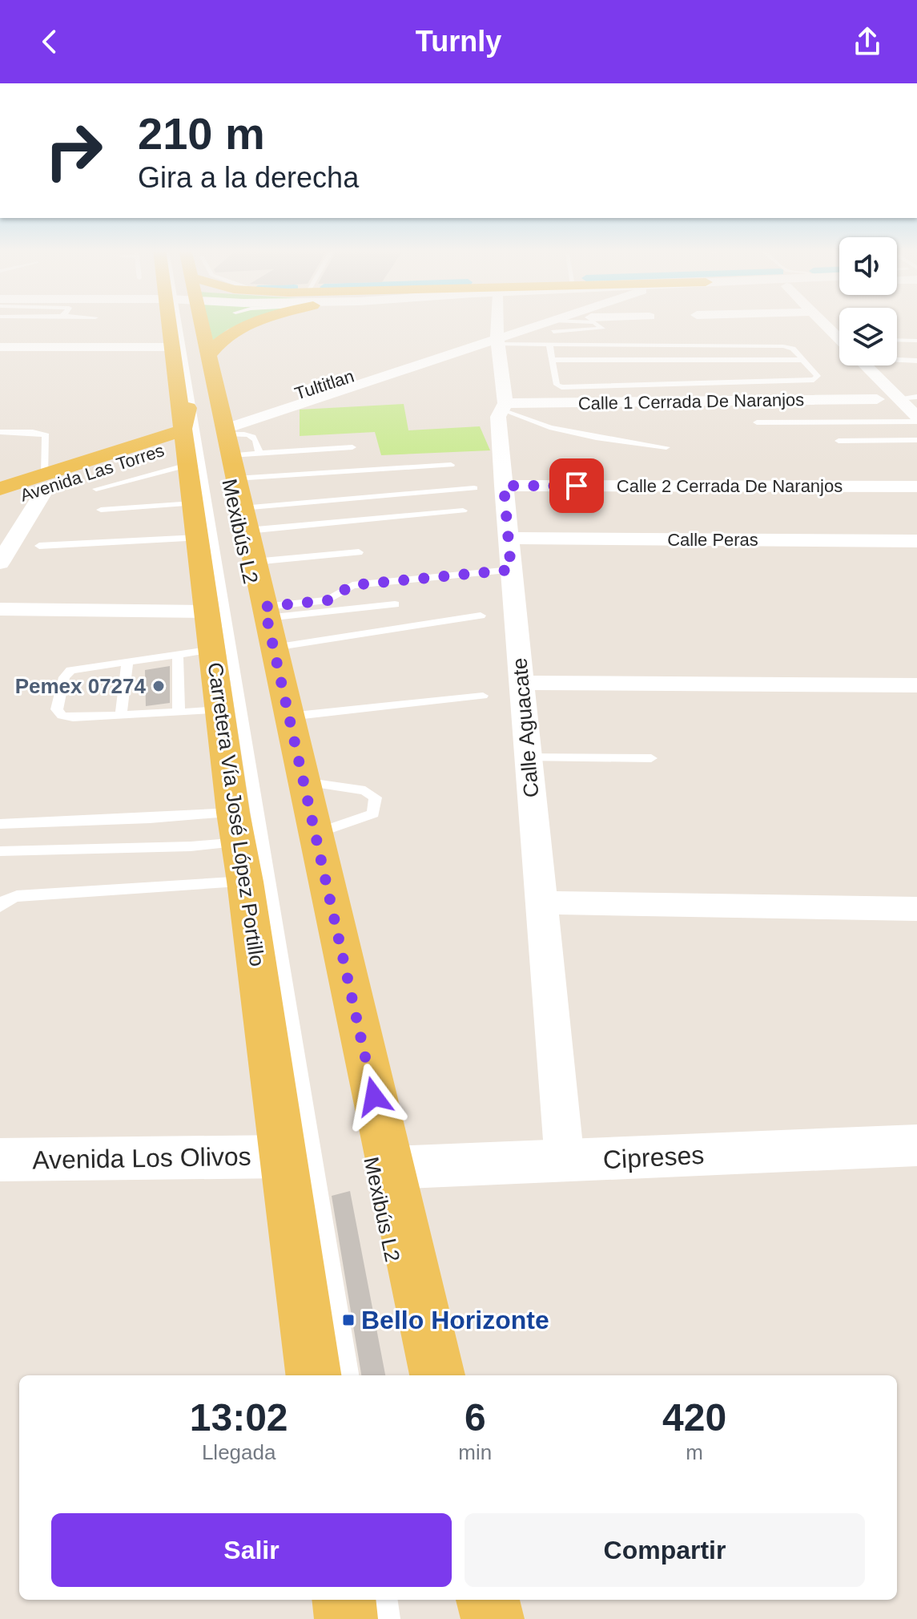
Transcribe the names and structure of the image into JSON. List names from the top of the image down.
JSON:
{
  "streets": {
    "main road": ["Avenida Las Torres", "Carretera Vía José López Portillo"],
    "street": [
      "Tultitlan",
      "Calle 1 Cerrada De Naranjos",
      "Calle 2 Cerrada De Naranjos",
      "Calle Peras",
      "Calle Aguacate",
      "Cipreses",
      "Avenida Los Olivos"
    ],
    "lane": ["Mexibús L2"]
  },
  "crossings": [
    ["Tultitlan", "Avenida Las Torres"],
    ["Tultitlan", "Mexibús L2"],
    ["Tultitlan", "Calle Aguacate"],
    ["Tultitlan", "Carretera Vía José López Portillo"],
    ["Calle 1 Cerrada De Naranjos", "Calle Aguacate"],
    ["Avenida Las Torres", "Mexibús L2"],
    ["Avenida Las Torres", "Carretera Vía José López Portillo"],
    ["Calle 2 Cerrada De Naranjos", "Calle Aguacate"],
    ["Mexibús L2", "Carretera Vía José López Portillo"],
    ["Calle Peras", "Calle Aguacate"],
    ["Calle Aguacate", "Cipreses"],
    ["Carretera Vía José López Portillo", "Cipreses"],
    ["Carretera Vía José López Portillo", "Avenida Los Olivos"]
  ],
  "places": {
    "other": ["Pemex 07274"],
    "transit": ["Bello Horizonte"]
  },
  "page": {
    "header": "Turnly",
    "turn": ["210 m", "Gira a la derecha"],
    "eta": [
      "13:02",
      "Llegada",
      "6",
      "min",
      "420",
      "m"
    ],
    "buttons": ["Salir", "Compartir"]
  }
}
